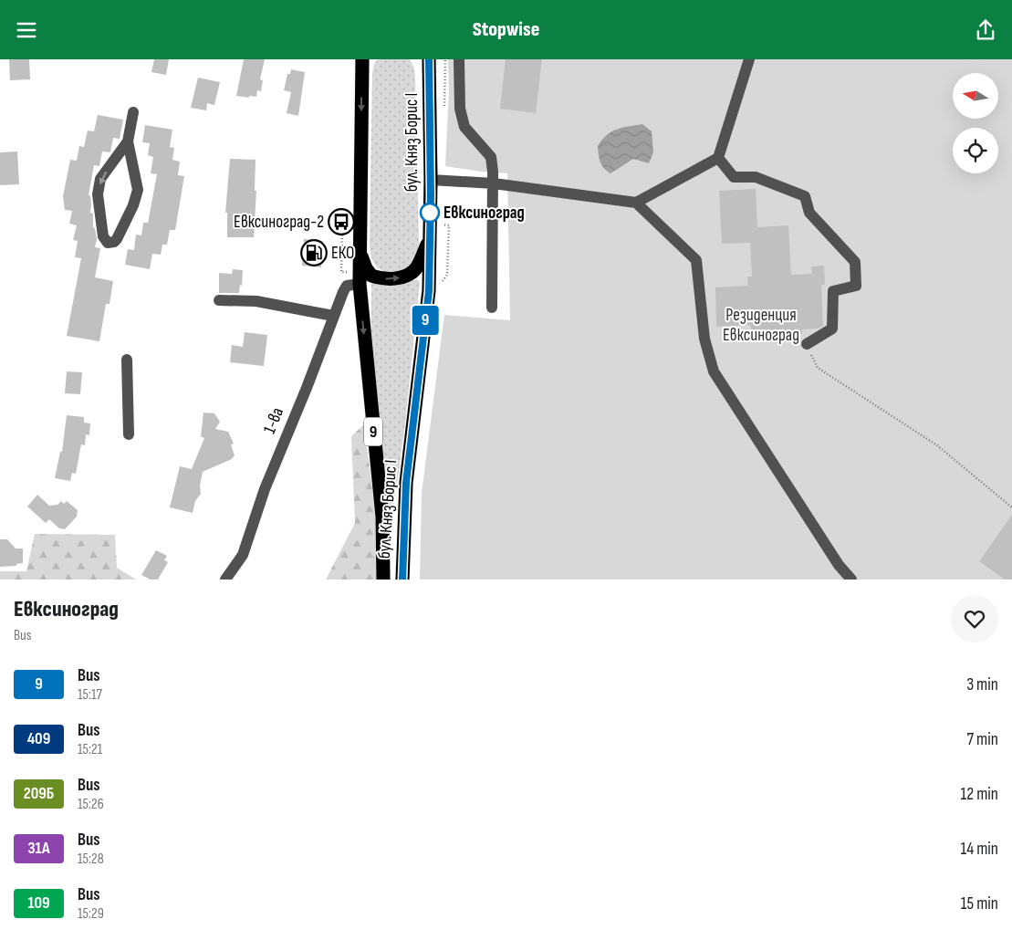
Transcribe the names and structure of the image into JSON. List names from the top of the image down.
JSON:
{
  "streets": {
    "highway": ["бул. Княз Борис I", "9"],
    "street": ["1-ва"]
  },
  "crossings": [
    ["бул. Княз Борис I", "1-ва"]
  ],
  "parks": ["Резиденция Евксиноград"],
  "places": {
    "other": ["Евксиноград"],
    "bus stop": ["Евксиноград-2"],
    "fuel station": ["ЕКО"]
  },
  "lines": ["bus line 9"],
  "north": "left",
  "page": {
    "header": "Stopwise",
    "on_map": "9",
    "heading": ["Евксиноград", "Bus"],
    "list": [
      {
        "mark": "9",
        "name": "Bus",
        "note": "15:17",
        "value": "3 min"
      },
      {
        "mark": "409",
        "name": "Bus",
        "note": "15:21",
        "value": "7 min"
      },
      {
        "mark": "209Б",
        "name": "Bus",
        "note": "15:26",
        "value": "12 min"
      },
      {
        "mark": "31А",
        "name": "Bus",
        "note": "15:28",
        "value": "14 min"
      },
      {
        "mark": "109",
        "name": "Bus",
        "note": "15:29",
        "value": "15 min"
      }
    ]
  }
}
